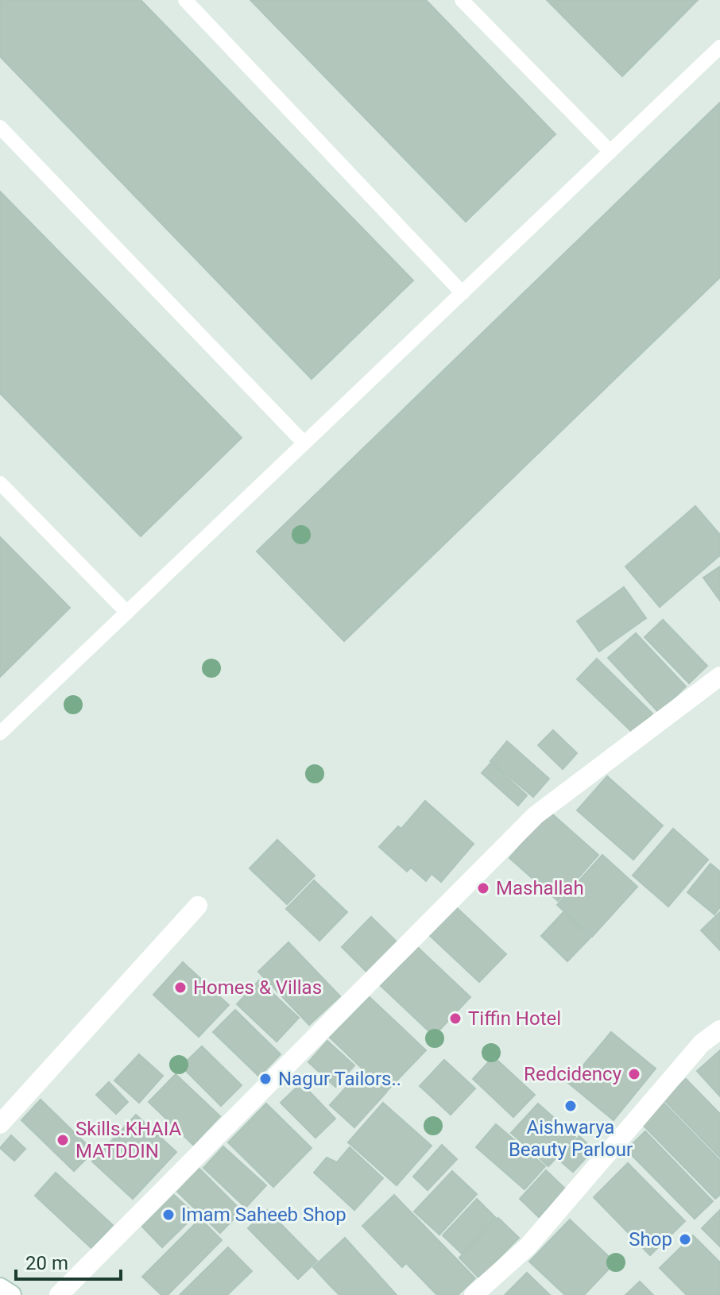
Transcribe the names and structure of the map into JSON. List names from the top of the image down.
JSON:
{
  "places": [
    "Mashallah",
    "Homes & Villas",
    "Tiffin Hotel",
    "Redcidency",
    "Nagur Tailors..",
    "Aishwarya Beauty Parlour",
    "Skills.KHAIA MATDDIN",
    "Imam Saheeb Shop",
    "Shop"
  ],
  "scale_bar": "20 m"
}
